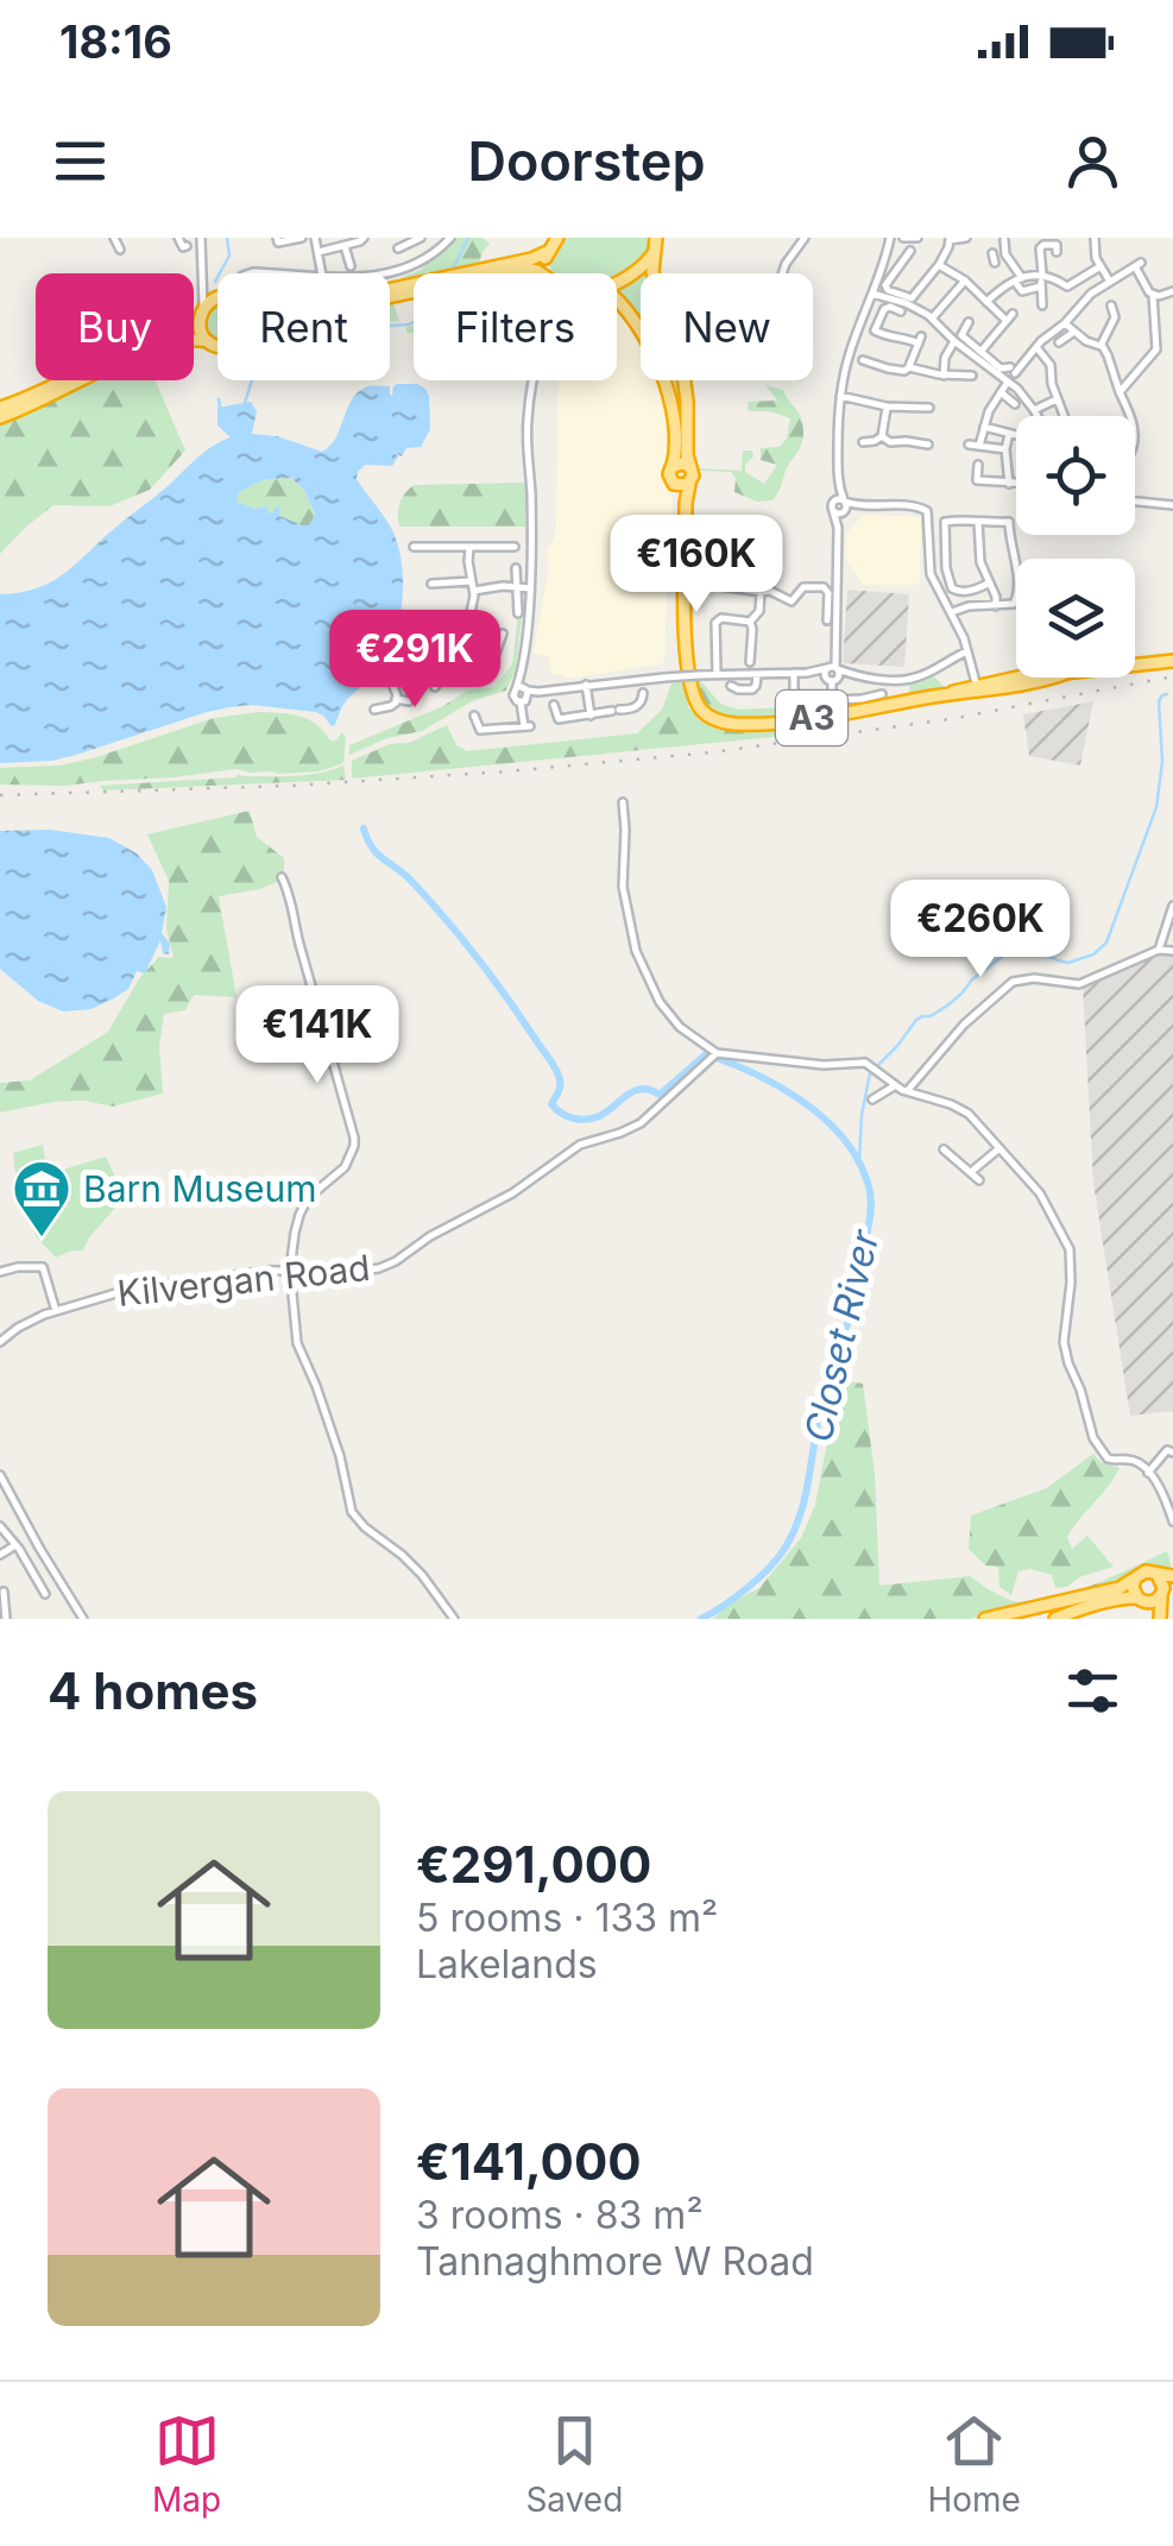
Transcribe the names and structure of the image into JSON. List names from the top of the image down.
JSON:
{
  "streets": {
    "highway": ["A3"],
    "street": ["Kilvergan Road"]
  },
  "water": ["Closet River"],
  "places": {
    "museum": ["Barn Museum"]
  },
  "page": {
    "status": "18:16",
    "header": "Doorstep",
    "chip": [
      "Buy",
      "Rent",
      "Filters",
      "New"
    ],
    "price": [
      "€160K",
      "€291K",
      "€260K",
      "€141K"
    ],
    "heading": "4 homes",
    "list": [
      {
        "name": "€291,000",
        "note": "5 rooms · 133 m² · Lakelands"
      },
      {
        "name": "€141,000",
        "note": "3 rooms · 83 m² · Tannaghmore W Road"
      }
    ],
    "tabs": ["Map", "Saved", "Home"]
  }
}
